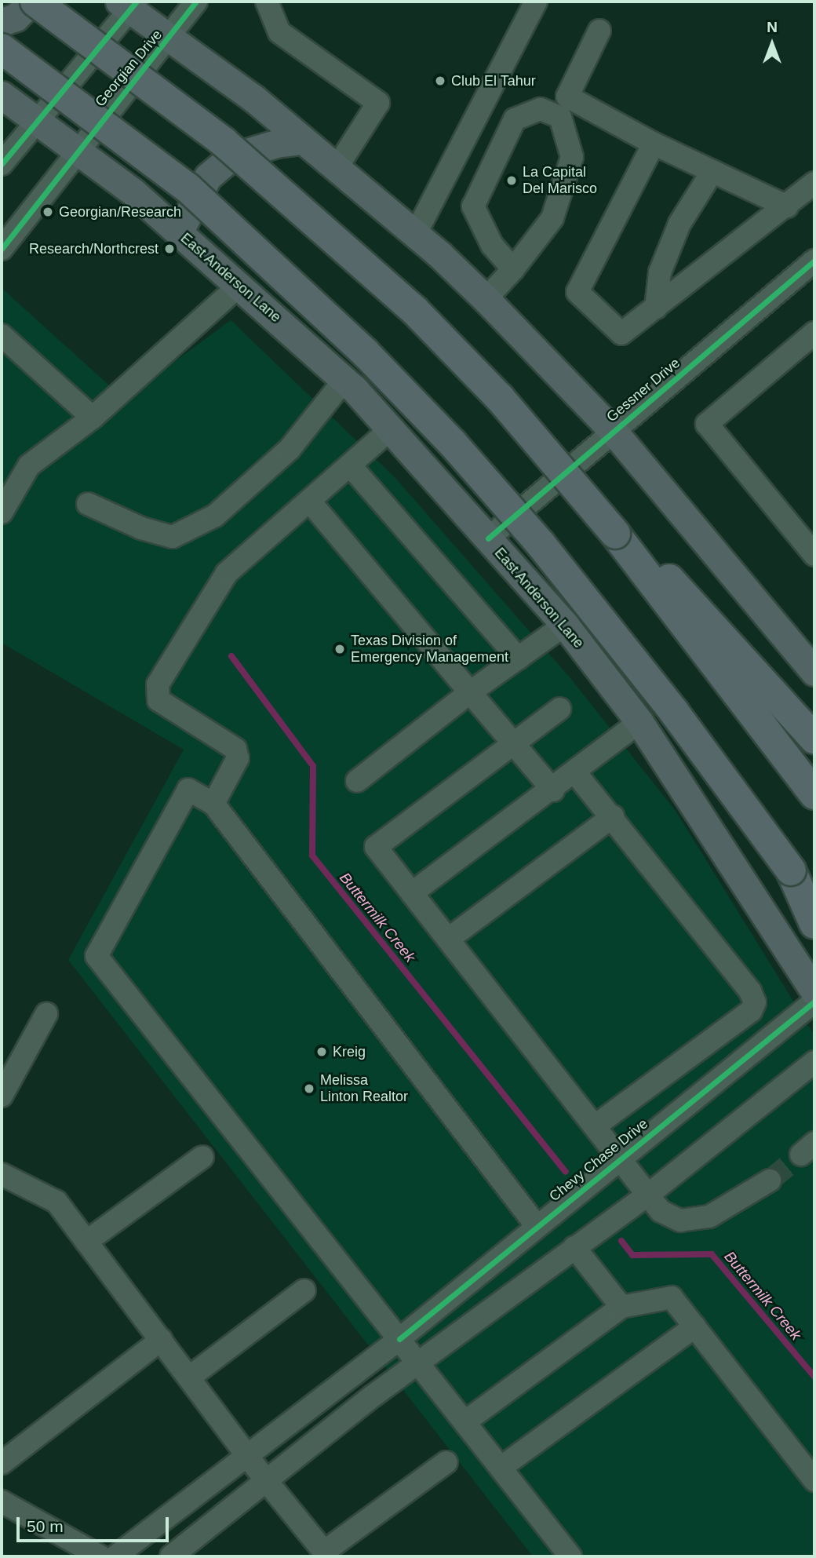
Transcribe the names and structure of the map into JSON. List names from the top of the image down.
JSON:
{
  "streets": {
    "main road": ["East Anderson Lane"],
    "street": ["Georgian Drive", "Gessner Drive", "Chevy Chase Drive"]
  },
  "crossings": [
    ["Georgian Drive", "East Anderson Lane"],
    ["East Anderson Lane", "Gessner Drive"]
  ],
  "water": ["Buttermilk Creek"],
  "places": [
    "Club El Tahur",
    "La Capital Del Marisco",
    "Georgian/Research",
    "Research/Northcrest",
    "Texas Division of Emergency Management",
    "Kreig",
    "Melissa Linton Realtor"
  ],
  "scale_bar": "50 m",
  "north": "top"
}
